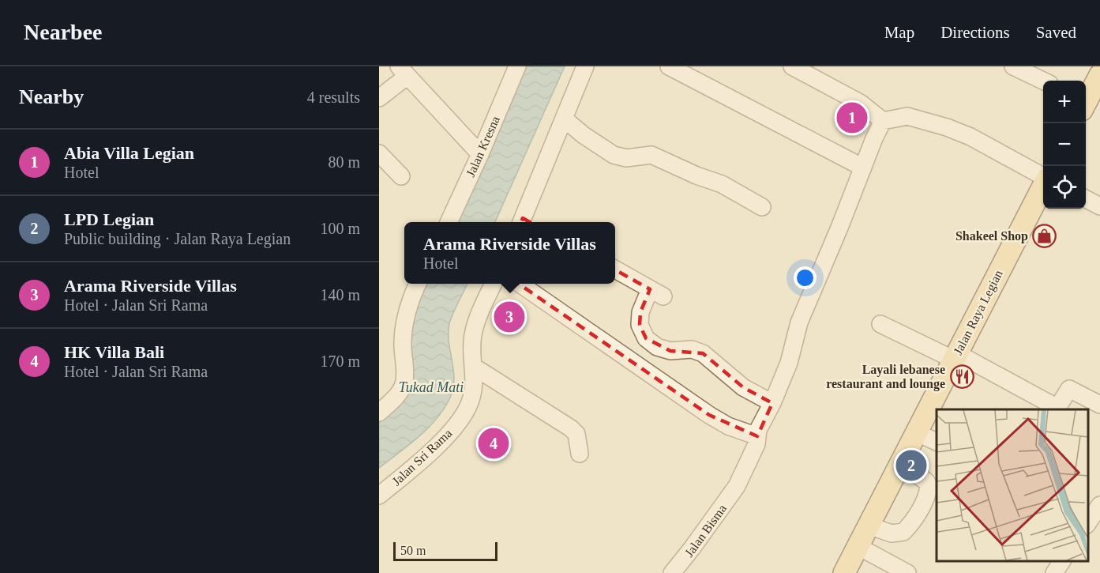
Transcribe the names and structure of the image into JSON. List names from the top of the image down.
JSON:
{
  "streets": {
    "main road": ["Jalan Raya Legian"],
    "street": ["Jalan Kresna", "Jalan Sri Rama", "Jalan Bisma"]
  },
  "water": ["Tukad Mati"],
  "places": {
    "shop": ["Shakeel Shop"],
    "restaurant": ["Layali lebanese restaurant and lounge"]
  },
  "scale_bar": "50 m",
  "page": {
    "header": "Nearbee",
    "nav": ["Map", "Directions", "Saved"],
    "heading": ["Nearby", "4 results"],
    "map_buttons": ["+", "−"],
    "pins": [
      "1",
      "3",
      "4",
      "2"
    ],
    "list": [
      {
        "mark": "1",
        "name": "Abia Villa Legian",
        "note": "Hotel",
        "value": "80 m"
      },
      {
        "mark": "2",
        "name": "LPD Legian",
        "note": "Public building · Jalan Raya Legian",
        "value": "100 m"
      },
      {
        "mark": "3",
        "name": "Arama Riverside Villas",
        "note": "Hotel · Jalan Sri Rama",
        "value": "140 m"
      },
      {
        "mark": "4",
        "name": "HK Villa Bali",
        "note": "Hotel · Jalan Sri Rama",
        "value": "170 m"
      }
    ],
    "popup": ["Arama Riverside Villas", "Hotel"],
    "scale": "50 m"
  }
}
